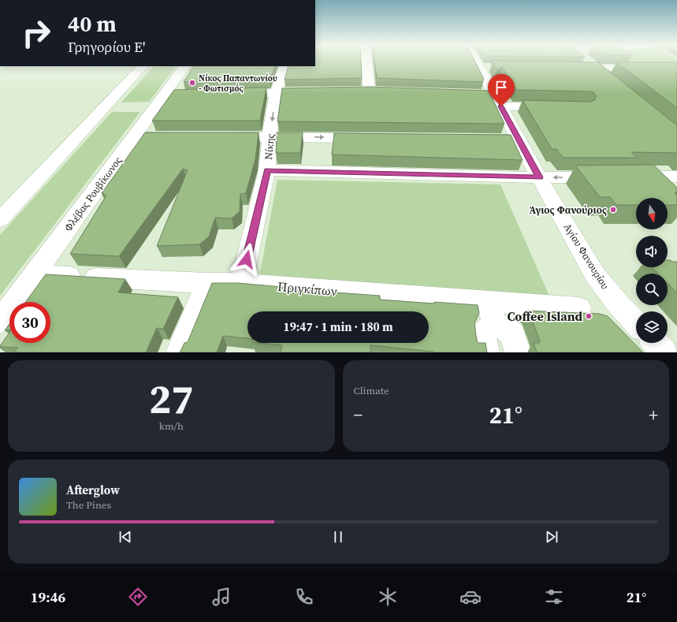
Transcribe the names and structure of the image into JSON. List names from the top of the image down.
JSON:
{
  "streets": {
    "street": [
      "Νίκης",
      "Φλέβας Ρουβίκωνος",
      "Αγίου Φανουρίου",
      "Πριγκίπων"
    ]
  },
  "crossings": [
    ["Νίκης", "Πριγκίπων"],
    ["Φλέβας Ρουβίκωνος", "Πριγκίπων"]
  ],
  "places": ["Νίκος Παπαντωνίου - Φωτισμός", "Άγιος Φανούριος", "Coffee Island"],
  "north": "bottom",
  "page": {
    "turn": ["40 m", "Γρηγορίου Ε'"],
    "limit": "30",
    "trip": "19:47 · 1 min · 180 m",
    "tile": [
      ["27", "km/h"],
      "Climate"
    ],
    "heat": ["−", "21°", "+"],
    "song": ["Afterglow", "The Pines"],
    "tabs": ["19:46", "21°"]
  }
}
